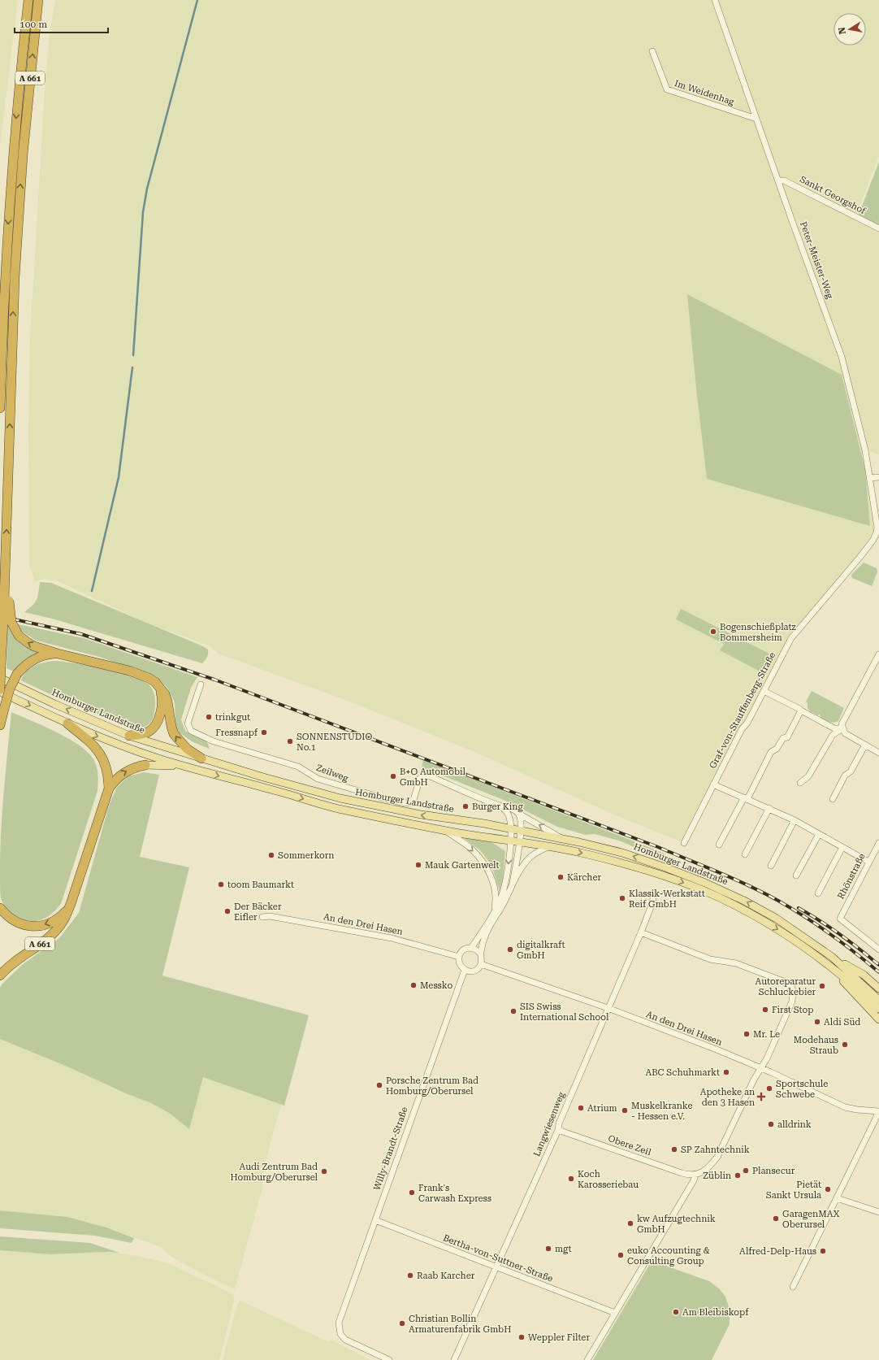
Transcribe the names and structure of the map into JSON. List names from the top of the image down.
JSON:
{
  "streets": {
    "highway": ["A 661"],
    "main road": ["Homburger Landstraße"],
    "street": [
      "Im Weidenhag",
      "Sankt Georgshof",
      "Peter-Meister-Weg",
      "Graf-von-Stauffenberg-Straße",
      "Zeilweg",
      "Rhönstraße",
      "An den Drei Hasen",
      "Langwiesenweg",
      "Obere Zeil",
      "Willy-Brandt-Straße",
      "Bertha-von-Suttner-Straße"
    ]
  },
  "crossings": [
    ["A 661", "Homburger Landstraße"],
    ["Im Weidenhag", "Peter-Meister-Weg"],
    ["Sankt Georgshof", "Peter-Meister-Weg"],
    ["Peter-Meister-Weg", "Graf-von-Stauffenberg-Straße"],
    ["Homburger Landstraße", "Zeilweg"],
    ["An den Drei Hasen", "Langwiesenweg"],
    ["An den Drei Hasen", "Willy-Brandt-Straße"],
    ["Langwiesenweg", "Obere Zeil"],
    ["Langwiesenweg", "Bertha-von-Suttner-Straße"],
    ["Willy-Brandt-Straße", "Bertha-von-Suttner-Straße"]
  ],
  "places": {
    "other": [
      "Bogenschießplatz Bommersheim",
      "trinkgut",
      "Fressnapf",
      "SONNENSTUDIO No.1",
      "B+O Automobil GmbH",
      "Burger King",
      "Sommerkorn",
      "Mauk Gartenwelt",
      "Kärcher",
      "toom Baumarkt",
      "Klassik-Werkstatt Reif GmbH",
      "Der Bäcker Eifler",
      "digitalkraft GmbH",
      "Messko",
      "Autoreparatur Schluckebier",
      "First Stop",
      "SIS Swiss International School",
      "Aldi Süd",
      "Mr. Le",
      "Modehaus Straub",
      "ABC Schuhmarkt",
      "Porsche Zentrum Bad Homburg/Oberursel",
      "Sportschule Schwebe",
      "Atrium",
      "Muskelkranke - Hessen e.V.",
      "alldrink",
      "SP Zahntechnik",
      "Plansecur",
      "Audi Zentrum Bad Homburg/Oberursel",
      "Züblin",
      "Koch Karosseriebau",
      "Pietät Sankt Ursula",
      "Frank's Carwash Express",
      "GaragenMAX Oberursel",
      "kw Aufzugtechnik GmbH",
      "mgt",
      "Alfred-Delp-Haus",
      "euko Accounting & Consulting Group",
      "Raab Karcher",
      "Am Bleibiskopf",
      "Christian Bollin Armaturenfabrik GmbH",
      "Weppler Filter"
    ],
    "health": ["Apotheke an den 3 Hasen"]
  },
  "scale_bar": "100 m",
  "north": "left"
}
